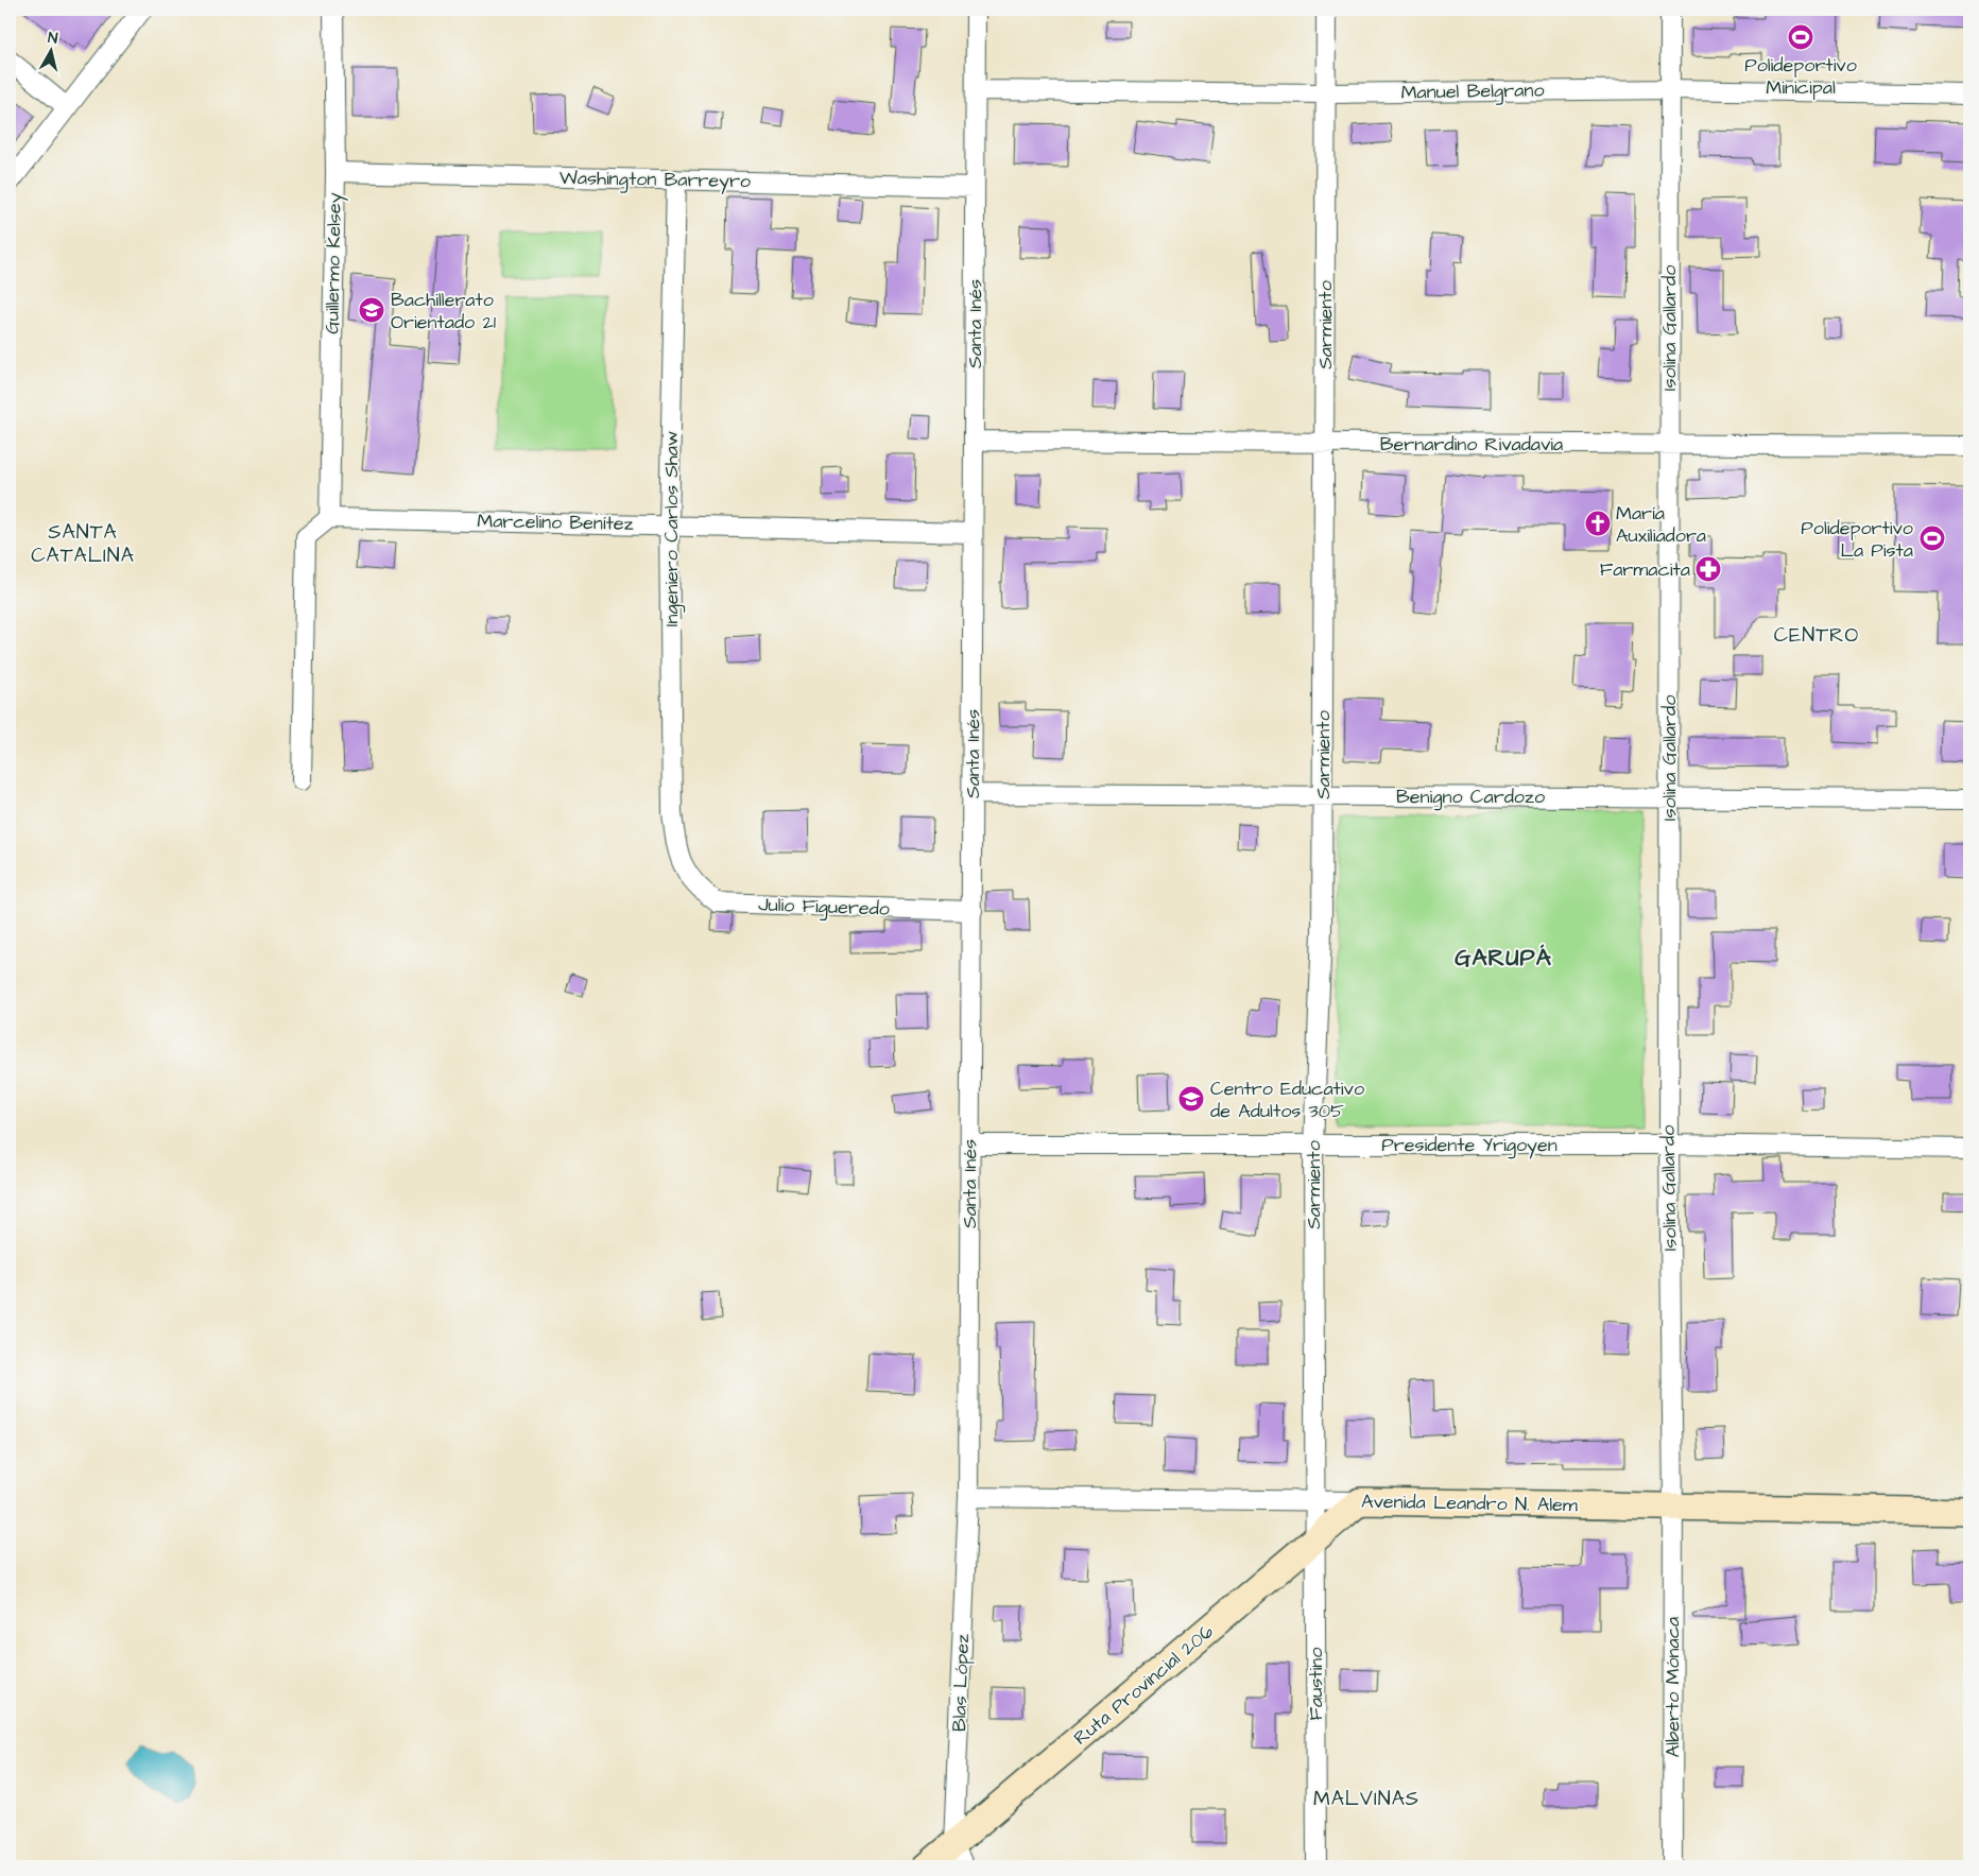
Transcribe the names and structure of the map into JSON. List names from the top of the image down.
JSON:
{
  "streets": {
    "main road": ["Avenida Leandro N. Alem", "Ruta Provincial 206"],
    "street": [
      "Manuel Belgrano",
      "Washington Barreyro",
      "Guillermo Kelsey",
      "Santa Inés",
      "Sarmiento",
      "Isolina Gallardo",
      "Bernardino Rivadavia",
      "Marcelino Benítez",
      "Ingeniero Carlos Shaw",
      "Benigno Cardozo",
      "Julio Figueredo",
      "Presidente Yrigoyen",
      "Blas López",
      "Faustino",
      "Alberto Mónaca"
    ]
  },
  "crossings": [
    ["Manuel Belgrano", "Santa Inés"],
    ["Manuel Belgrano", "Sarmiento"],
    ["Manuel Belgrano", "Isolina Gallardo"],
    ["Washington Barreyro", "Guillermo Kelsey"],
    ["Washington Barreyro", "Santa Inés"],
    ["Washington Barreyro", "Ingeniero Carlos Shaw"],
    ["Guillermo Kelsey", "Marcelino Benítez"],
    ["Santa Inés", "Bernardino Rivadavia"],
    ["Santa Inés", "Marcelino Benítez"],
    ["Santa Inés", "Benigno Cardozo"],
    ["Santa Inés", "Julio Figueredo"],
    ["Santa Inés", "Presidente Yrigoyen"],
    ["Santa Inés", "Avenida Leandro N. Alem"],
    ["Santa Inés", "Blas López"],
    ["Sarmiento", "Bernardino Rivadavia"],
    ["Sarmiento", "Benigno Cardozo"],
    ["Sarmiento", "Presidente Yrigoyen"],
    ["Sarmiento", "Avenida Leandro N. Alem"],
    ["Sarmiento", "Faustino"],
    ["Isolina Gallardo", "Bernardino Rivadavia"],
    ["Isolina Gallardo", "Benigno Cardozo"],
    ["Isolina Gallardo", "Presidente Yrigoyen"],
    ["Isolina Gallardo", "Avenida Leandro N. Alem"],
    ["Isolina Gallardo", "Alberto Mónaca"],
    ["Marcelino Benítez", "Ingeniero Carlos Shaw"],
    ["Ingeniero Carlos Shaw", "Julio Figueredo"],
    ["Avenida Leandro N. Alem", "Blas López"],
    ["Avenida Leandro N. Alem", "Faustino"],
    ["Avenida Leandro N. Alem", "Ruta Provincial 206"],
    ["Avenida Leandro N. Alem", "Alberto Mónaca"],
    ["Blas López", "Ruta Provincial 206"],
    ["Faustino", "Ruta Provincial 206"]
  ],
  "districts": [
    "SANTA CATALINA",
    "CENTRO",
    "GARUPÁ",
    "MALVINAS"
  ],
  "places": {
    "sports": ["Polideportivo Minicipal", "Polideportivo La Pista"],
    "school or university": ["Bachillerato Orientado 21", "Centro Educativo de Adultos 305"],
    "church": ["María Auxiliadora"],
    "pharmacy": ["Farmacita"]
  },
  "north": "top"
}
